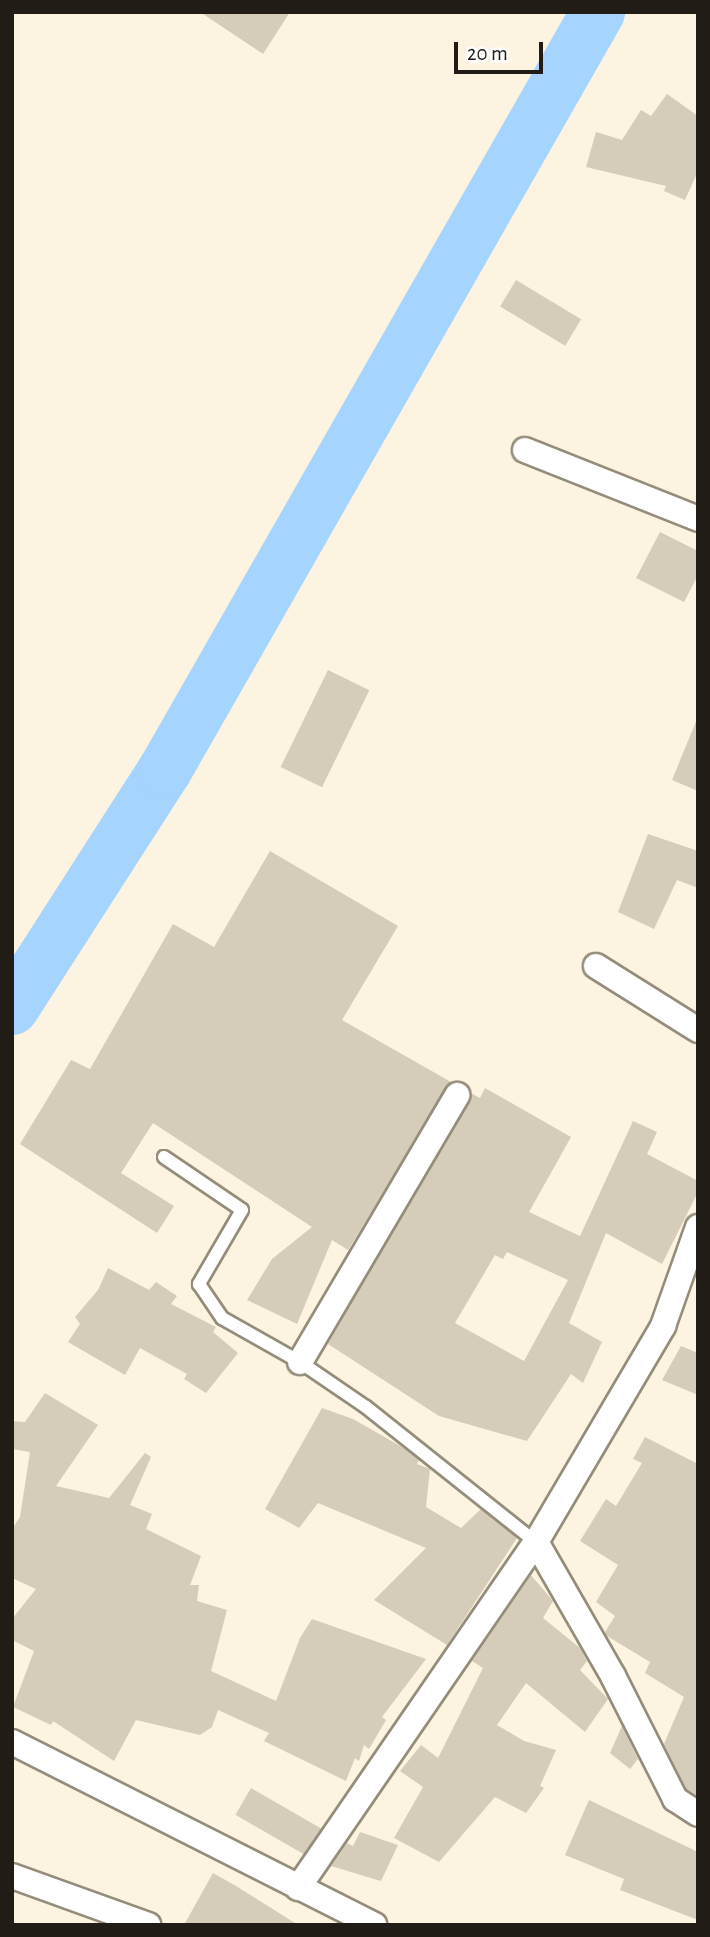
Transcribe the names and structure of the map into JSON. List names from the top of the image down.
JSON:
{
  "scale_bar": "20 m"
}
